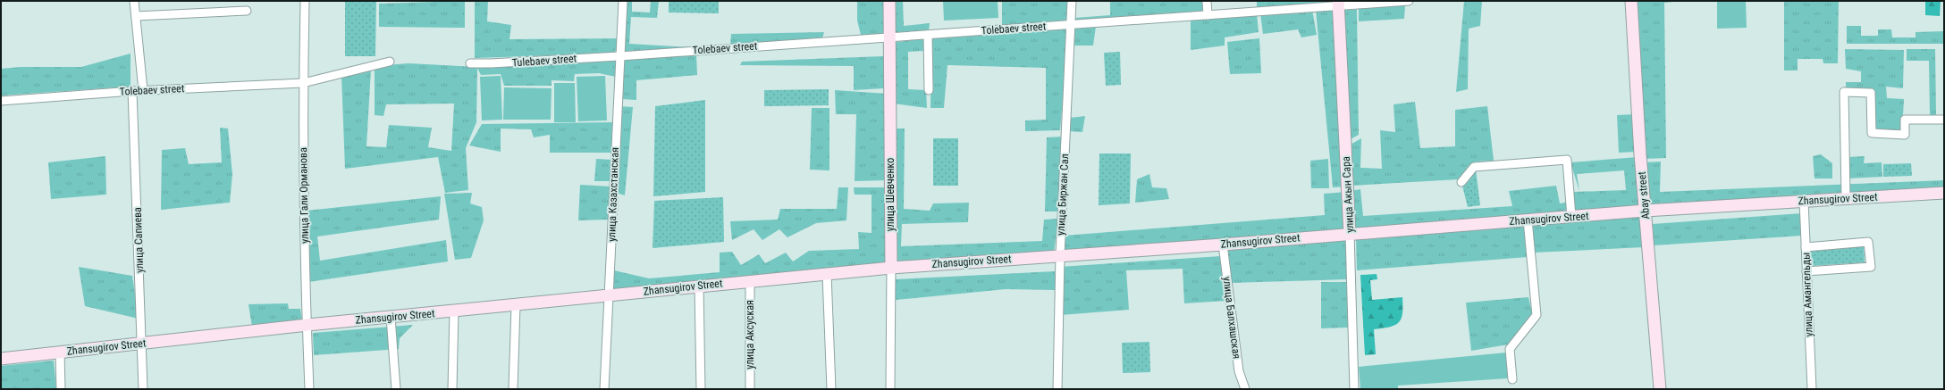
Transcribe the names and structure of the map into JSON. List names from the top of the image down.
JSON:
{
  "streets": {
    "main road": [
      "улица Шевченко",
      "улица Акын Сара",
      "Abay street",
      "Zhansugirov Street"
    ],
    "street": [
      "Tolebaev street",
      "Tulebaev street",
      "улица Казахстанская",
      "улица Биржан Сал",
      "улица Гали Орманова",
      "улица Сапиева",
      "улица Амангельды",
      "улица Балхашская",
      "улица Аксуская"
    ]
  },
  "crossings": [
    ["Tolebaev street", "Tulebaev street"],
    ["Tolebaev street", "улица Казахстанская"],
    ["Tolebaev street", "улица Шевченко"],
    ["Tolebaev street", "улица Биржан Сал"],
    ["Tolebaev street", "улица Акын Сара"],
    ["Tolebaev street", "улица Гали Орманова"],
    ["Tolebaev street", "улица Сапиева"],
    ["Tulebaev street", "улица Казахстанская"],
    ["улица Казахстанская", "Zhansugirov Street"],
    ["улица Шевченко", "Zhansugirov Street"],
    ["улица Биржан Сал", "Zhansugirov Street"],
    ["улица Акын Сара", "Zhansugirov Street"],
    ["улица Гали Орманова", "Zhansugirov Street"],
    ["Abay street", "Zhansugirov Street"],
    ["Zhansugirov Street", "улица Сапиева"],
    ["Zhansugirov Street", "улица Амангельды"],
    ["Zhansugirov Street", "улица Балхашская"],
    ["Zhansugirov Street", "улица Аксуская"]
  ]
}
